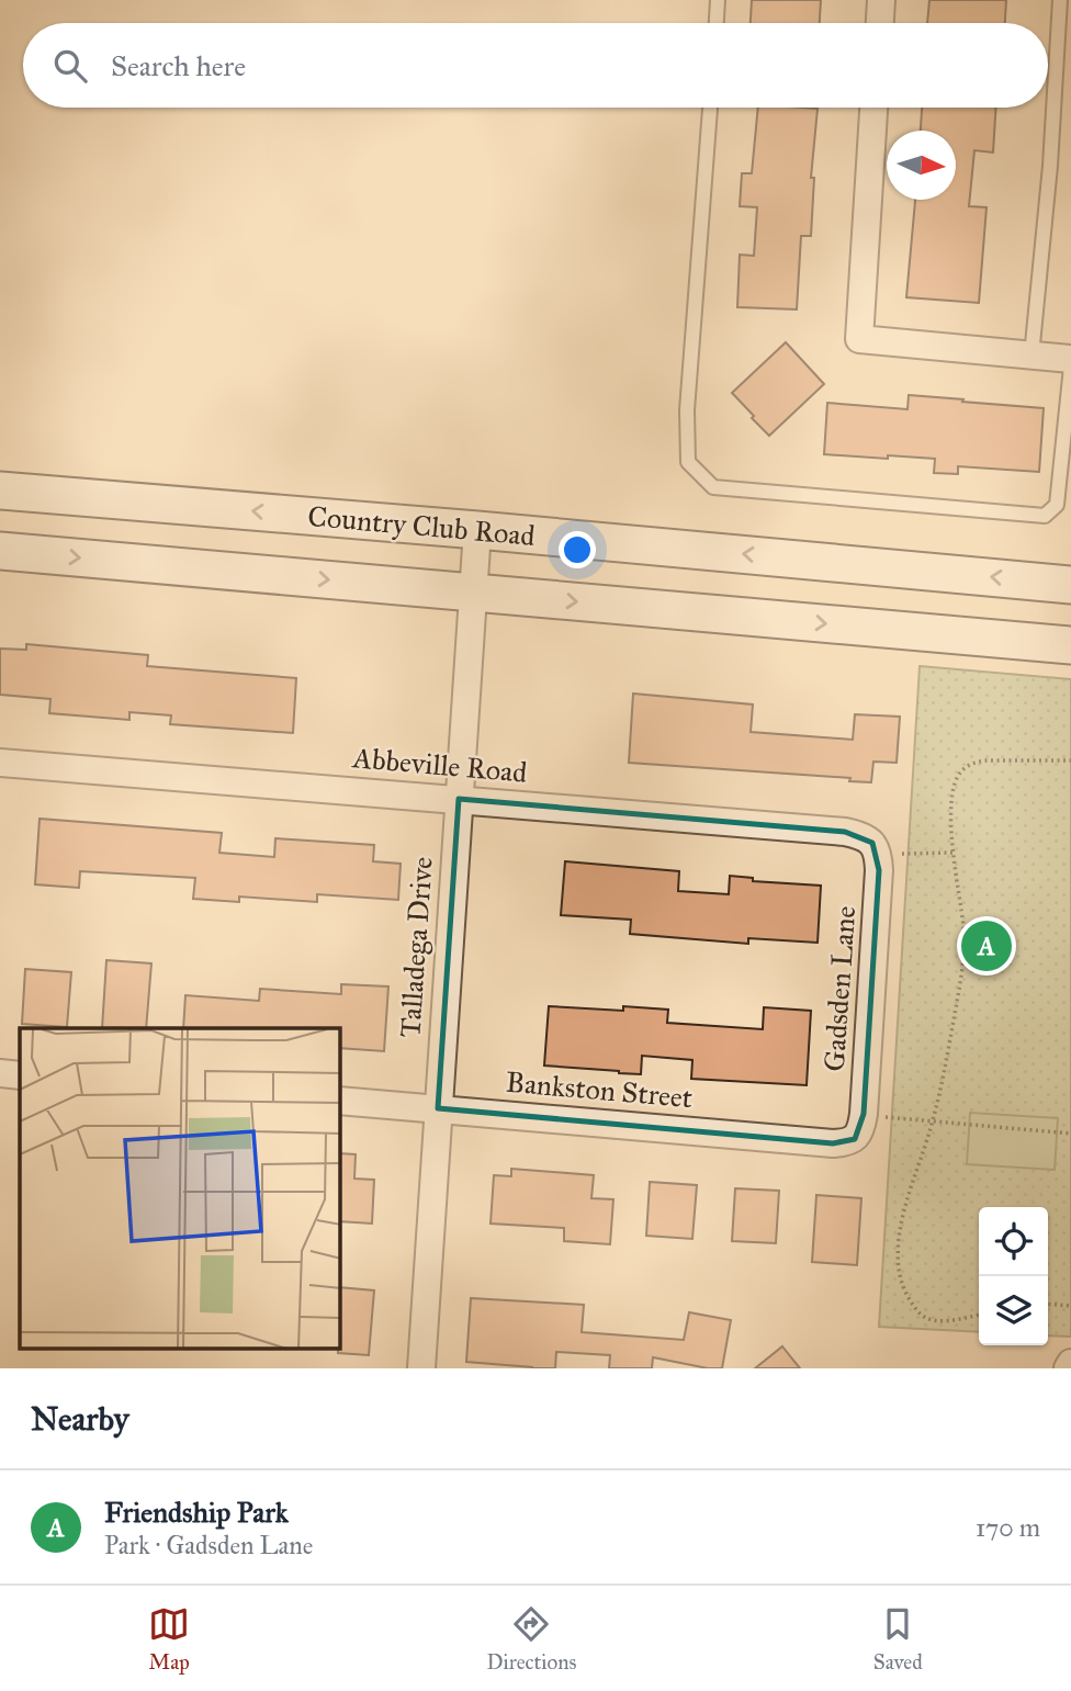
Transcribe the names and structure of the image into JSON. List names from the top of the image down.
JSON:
{
  "streets": {
    "main road": ["Country Club Road"],
    "street": [
      "Abbeville Road",
      "Talladega Drive",
      "Gadsden Lane",
      "Bankston Street"
    ]
  },
  "crossings": [
    ["Country Club Road", "Talladega Drive"],
    ["Abbeville Road", "Talladega Drive"],
    ["Abbeville Road", "Gadsden Lane"],
    ["Talladega Drive", "Bankston Street"],
    ["Gadsden Lane", "Bankston Street"]
  ],
  "north": "right",
  "page": {
    "search": "Search here",
    "pins": "A",
    "heading": "Nearby",
    "list": [
      {
        "mark": "A",
        "name": "Friendship Park",
        "note": "Park · Gadsden Lane",
        "value": "170 m"
      }
    ],
    "nav": ["Map", "Directions", "Saved"]
  }
}
